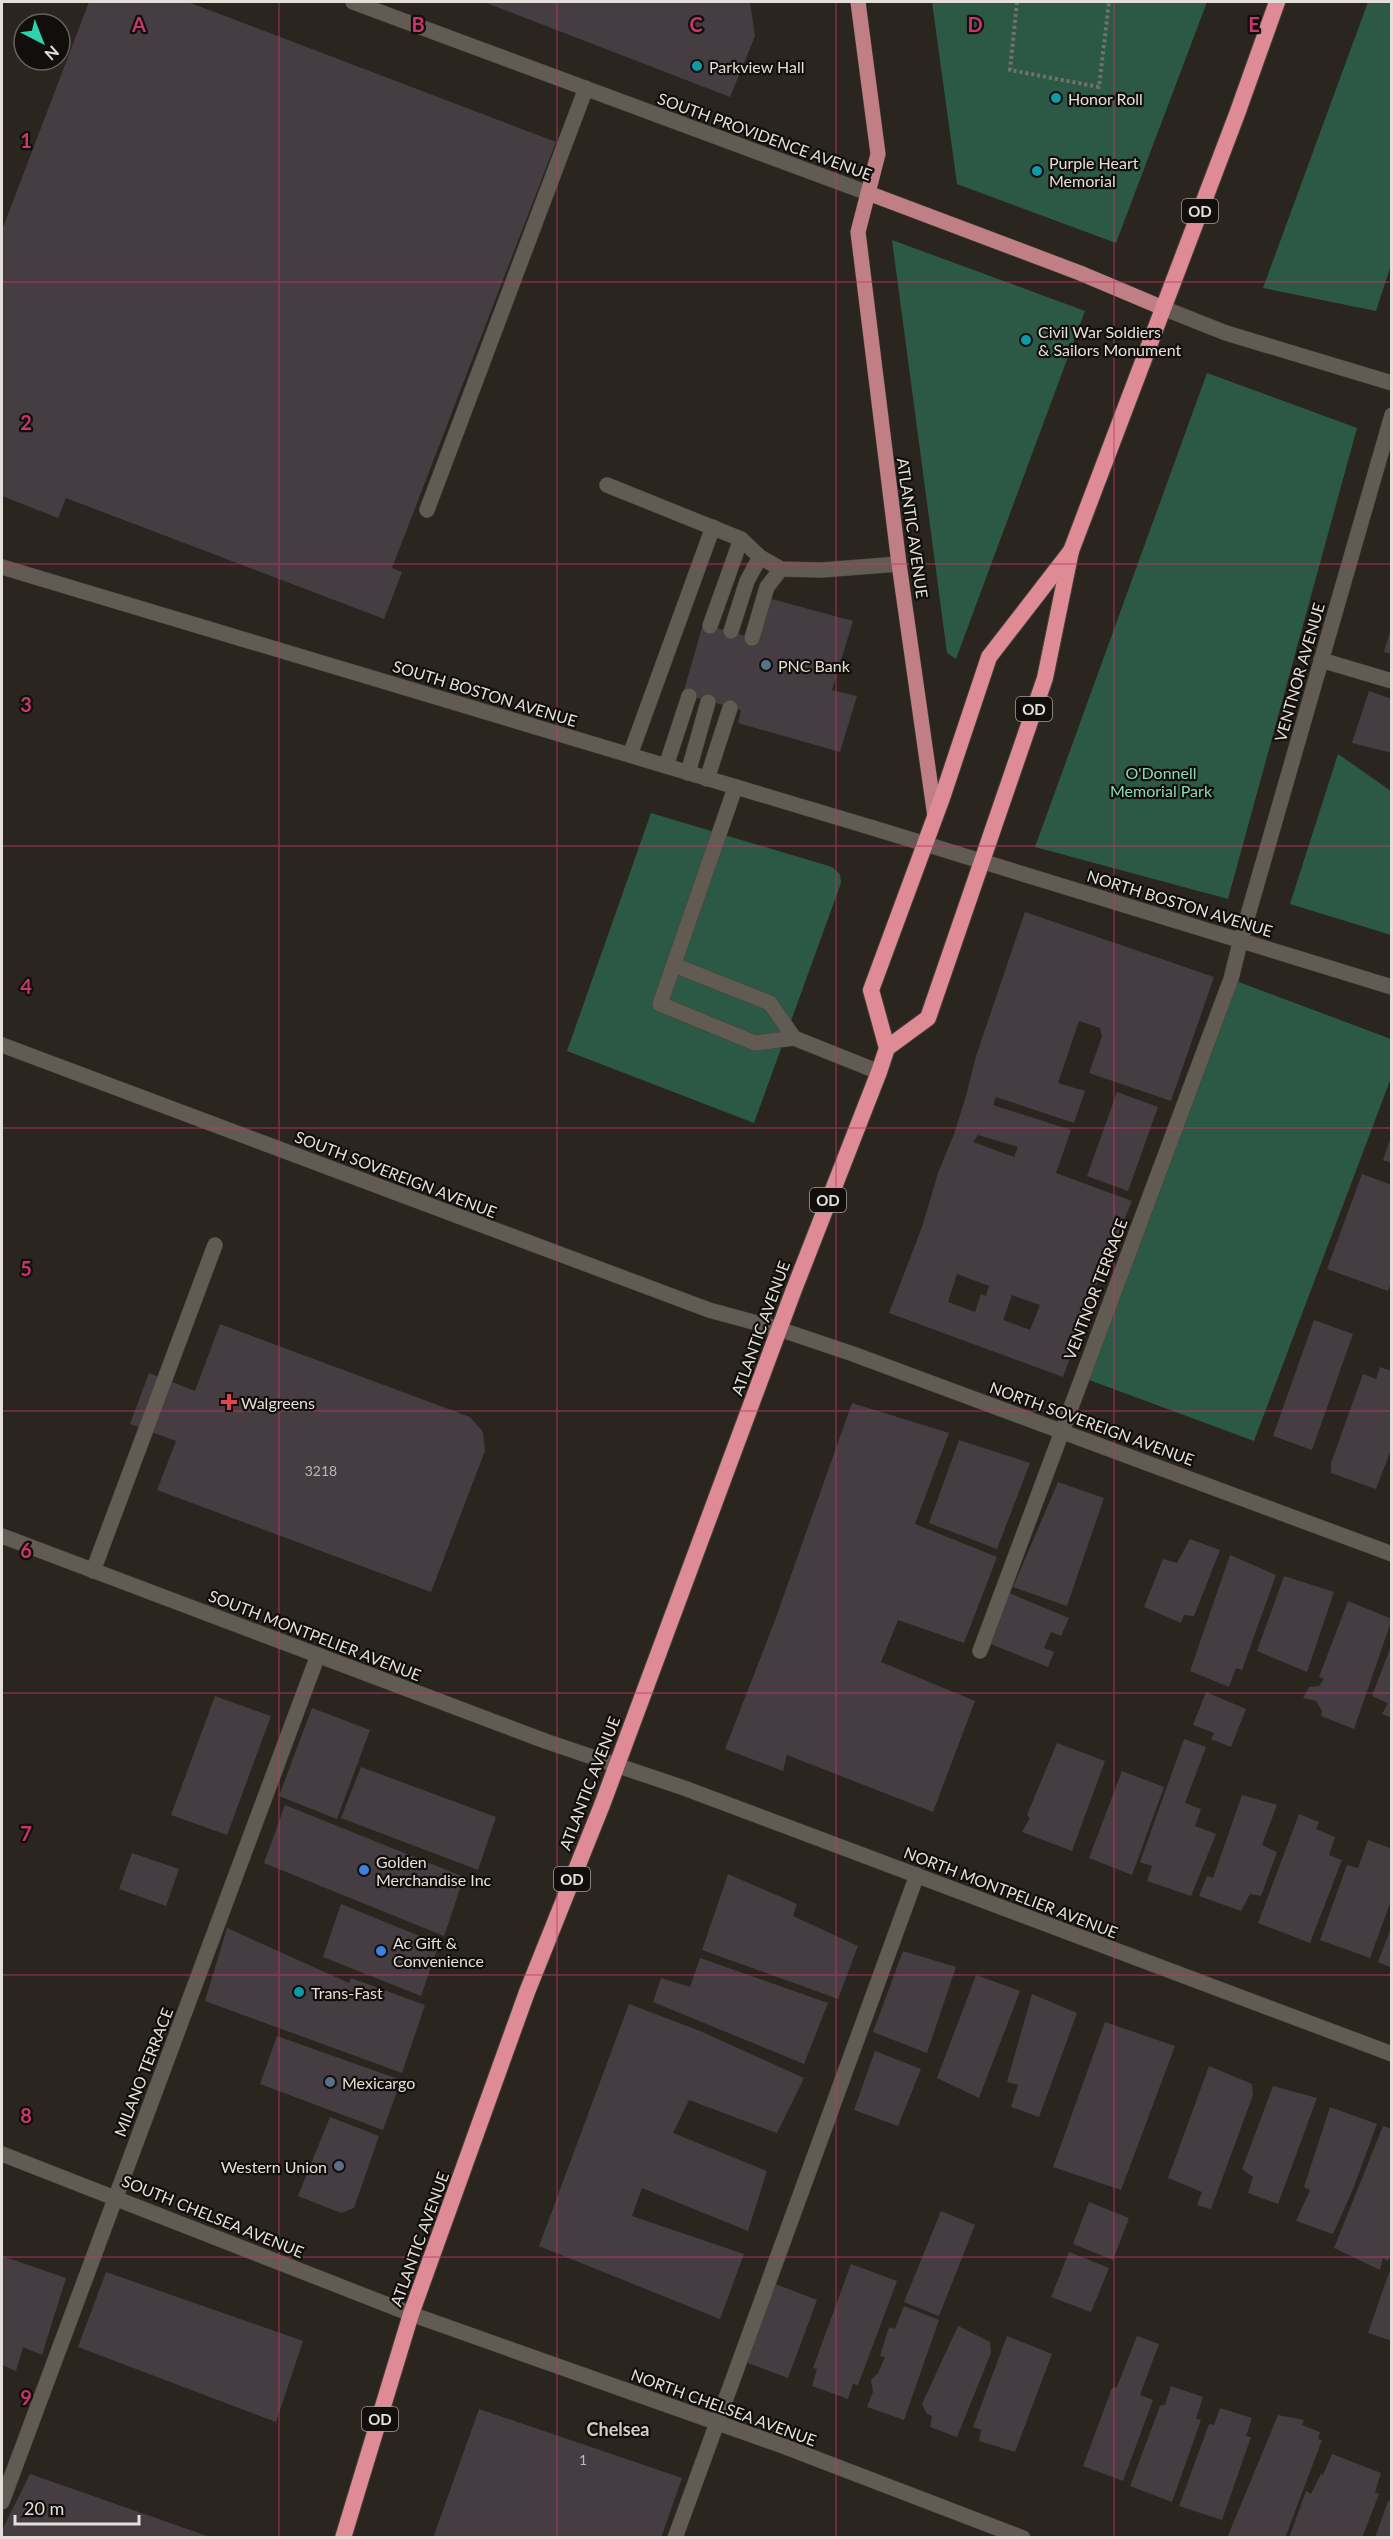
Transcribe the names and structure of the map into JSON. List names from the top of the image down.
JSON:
{
  "streets": {
    "highway": ["OD", "ATLANTIC AVENUE"],
    "main road": ["SOUTH PROVIDENCE AVENUE"],
    "street": [
      "VENTNOR AVENUE",
      "SOUTH BOSTON AVENUE",
      "NORTH BOSTON AVENUE",
      "SOUTH SOVEREIGN AVENUE",
      "VENTNOR TERRACE",
      "NORTH SOVEREIGN AVENUE",
      "SOUTH MONTPELIER AVENUE",
      "NORTH MONTPELIER AVENUE",
      "MILANO TERRACE",
      "SOUTH CHELSEA AVENUE",
      "NORTH CHELSEA AVENUE"
    ]
  },
  "crossings": [
    ["SOUTH PROVIDENCE AVENUE", "OD"],
    ["SOUTH PROVIDENCE AVENUE", "ATLANTIC AVENUE"],
    ["OD", "ATLANTIC AVENUE"],
    ["OD", "NORTH BOSTON AVENUE"],
    ["ATLANTIC AVENUE", "SOUTH BOSTON AVENUE"],
    ["ATLANTIC AVENUE", "SOUTH SOVEREIGN AVENUE"],
    ["ATLANTIC AVENUE", "NORTH SOVEREIGN AVENUE"],
    ["ATLANTIC AVENUE", "SOUTH MONTPELIER AVENUE"],
    ["ATLANTIC AVENUE", "NORTH MONTPELIER AVENUE"],
    ["ATLANTIC AVENUE", "SOUTH CHELSEA AVENUE"],
    ["ATLANTIC AVENUE", "NORTH CHELSEA AVENUE"],
    ["VENTNOR AVENUE", "NORTH BOSTON AVENUE"],
    ["VENTNOR AVENUE", "VENTNOR TERRACE"],
    ["SOUTH BOSTON AVENUE", "NORTH BOSTON AVENUE"],
    ["NORTH BOSTON AVENUE", "VENTNOR TERRACE"],
    ["SOUTH SOVEREIGN AVENUE", "NORTH SOVEREIGN AVENUE"],
    ["VENTNOR TERRACE", "NORTH SOVEREIGN AVENUE"],
    ["SOUTH MONTPELIER AVENUE", "NORTH MONTPELIER AVENUE"],
    ["SOUTH MONTPELIER AVENUE", "MILANO TERRACE"],
    ["MILANO TERRACE", "SOUTH CHELSEA AVENUE"],
    ["SOUTH CHELSEA AVENUE", "NORTH CHELSEA AVENUE"]
  ],
  "districts": ["Chelsea"],
  "parks": ["O'Donnell Memorial Park"],
  "places": {
    "other": [
      "Parkview Hall",
      "Honor Roll",
      "Purple Heart Memorial",
      "Civil War Soldiers & Sailors Monument",
      "PNC Bank",
      "Golden Merchandise Inc",
      "Ac Gift & Convenience",
      "Trans-Fast",
      "Mexicargo",
      "Western Union"
    ],
    "health": ["Walgreens"]
  },
  "house_numbers": ["3218", "1"],
  "scale_bar": "20 m",
  "north": "bottom right",
  "grid": {
    "columns": [
      "A",
      "B",
      "C",
      "D",
      "E"
    ],
    "rows": [
      "1",
      "2",
      "3",
      "4",
      "5",
      "6",
      "7",
      "8",
      "9"
    ]
  }
}
